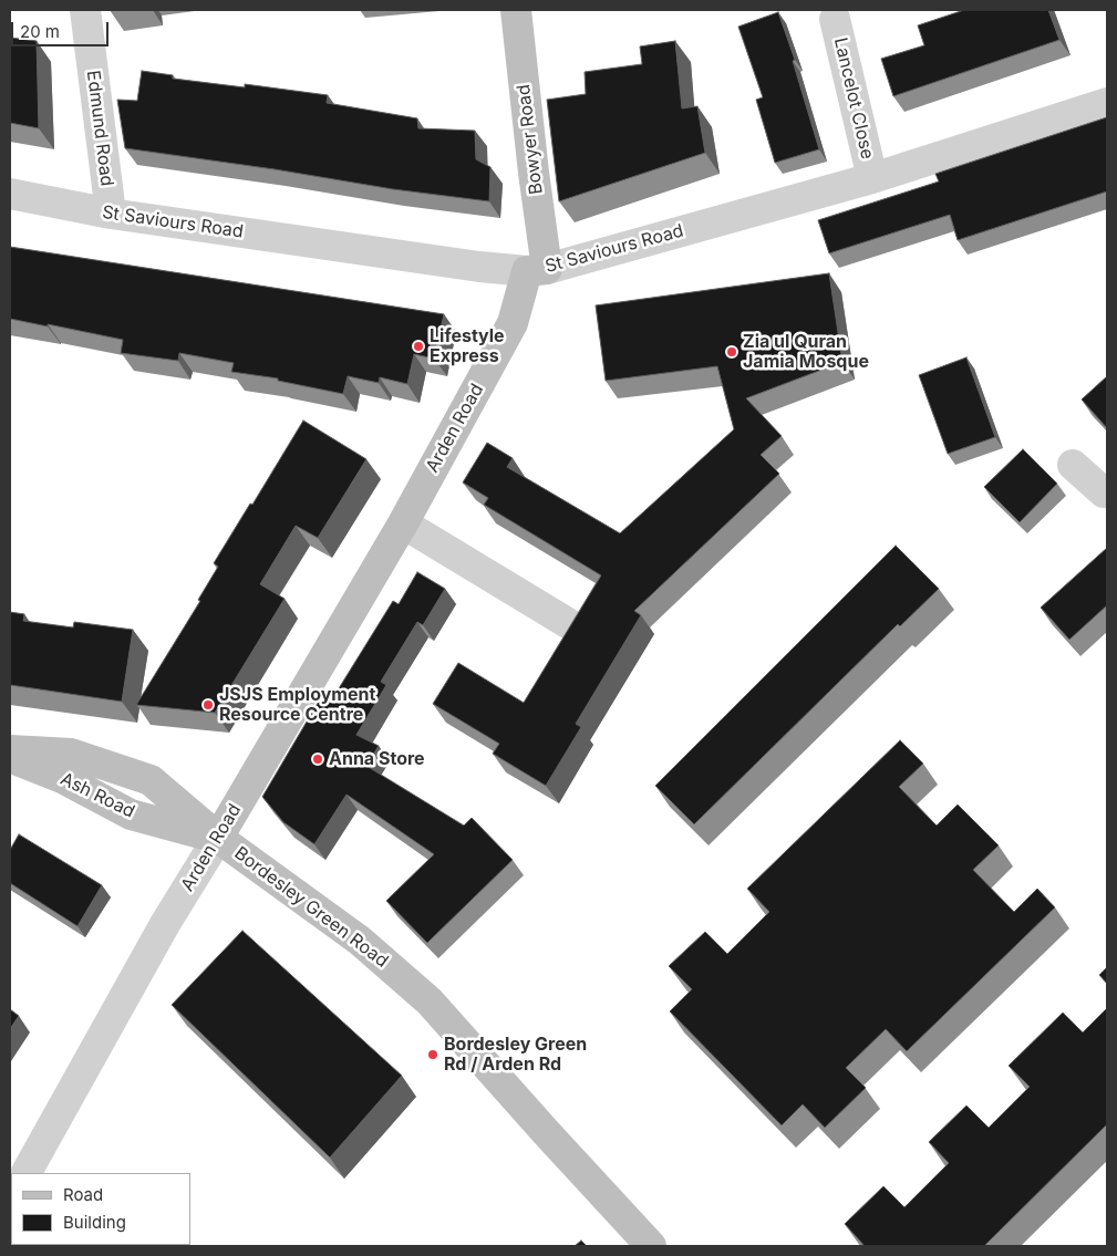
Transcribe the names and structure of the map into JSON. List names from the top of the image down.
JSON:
{
  "streets": {
    "main road": [
      "Bowyer Road",
      "Arden Road",
      "Ash Road",
      "Bordesley Green Road"
    ],
    "street": ["Lancelot Close", "Edmund Road", "St Saviours Road"]
  },
  "crossings": [
    ["Lancelot Close", "St Saviours Road"],
    ["Edmund Road", "St Saviours Road"],
    ["Bowyer Road", "St Saviours Road"],
    ["Bowyer Road", "Arden Road"],
    ["St Saviours Road", "Arden Road"],
    ["Arden Road", "Ash Road"],
    ["Arden Road", "Bordesley Green Road"],
    ["Ash Road", "Bordesley Green Road"]
  ],
  "places": [
    "Lifestyle Express",
    "Zia ul Quran Jamia Mosque",
    "JSJS Employment Resource Centre",
    "Anna Store",
    "Bordesley Green Rd / Arden Rd"
  ],
  "legend": ["Road", "Building"],
  "scale_bar": "20 m"
}
